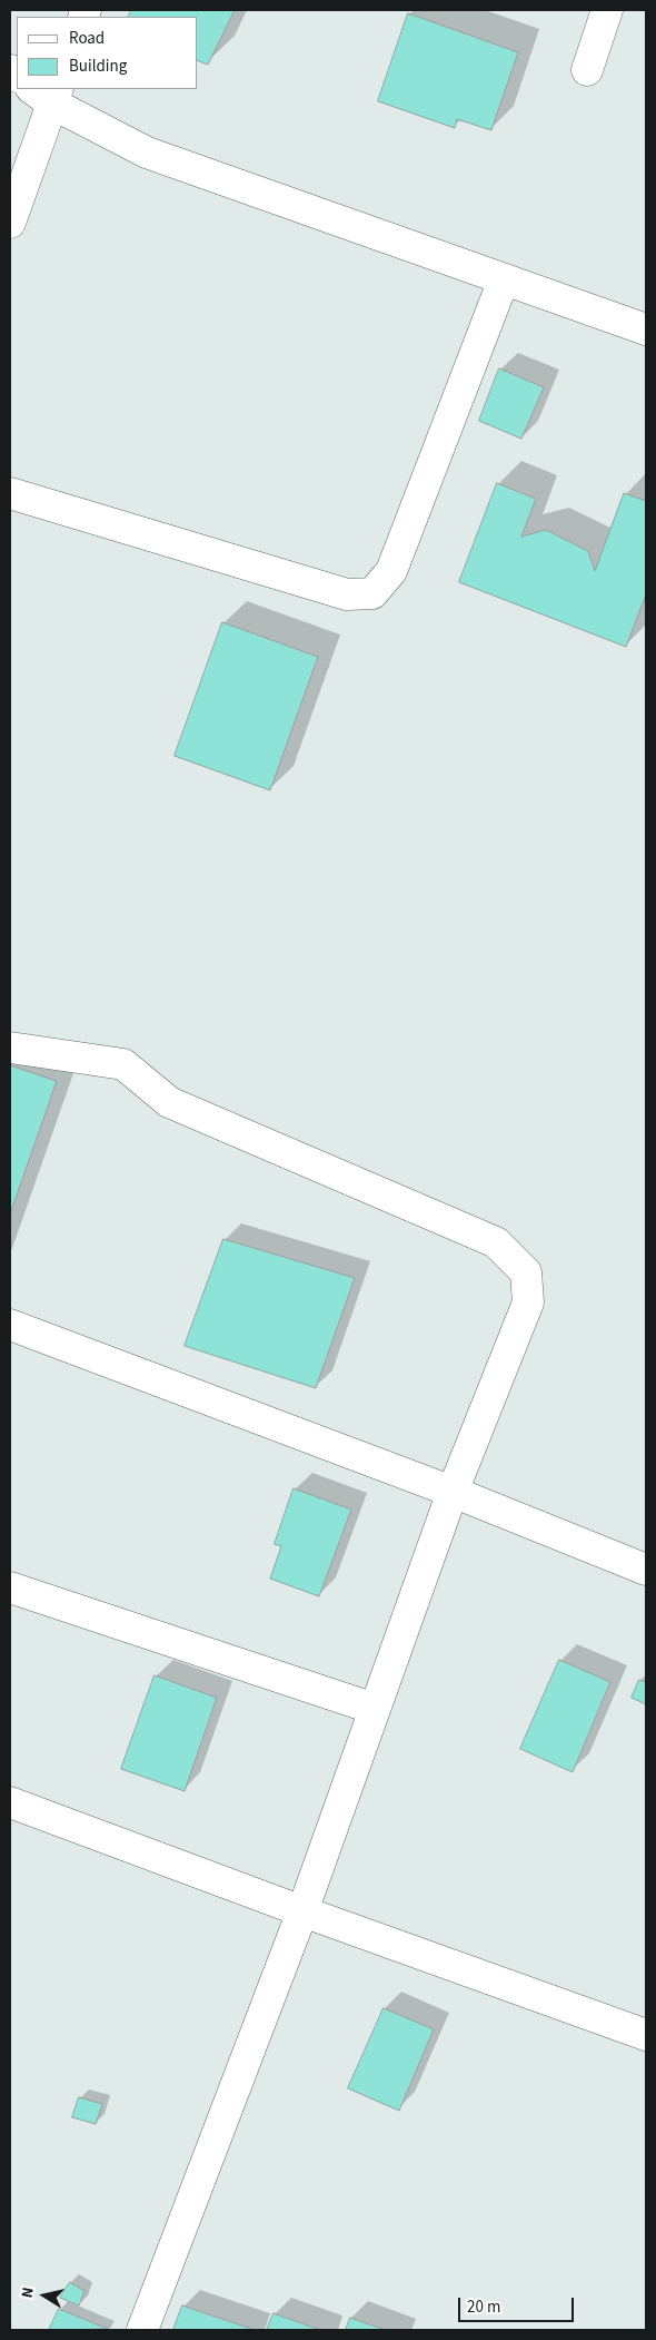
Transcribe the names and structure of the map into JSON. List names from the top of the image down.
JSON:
{
  "legend": ["Road", "Building"],
  "scale_bar": "20 m",
  "north": "left"
}
